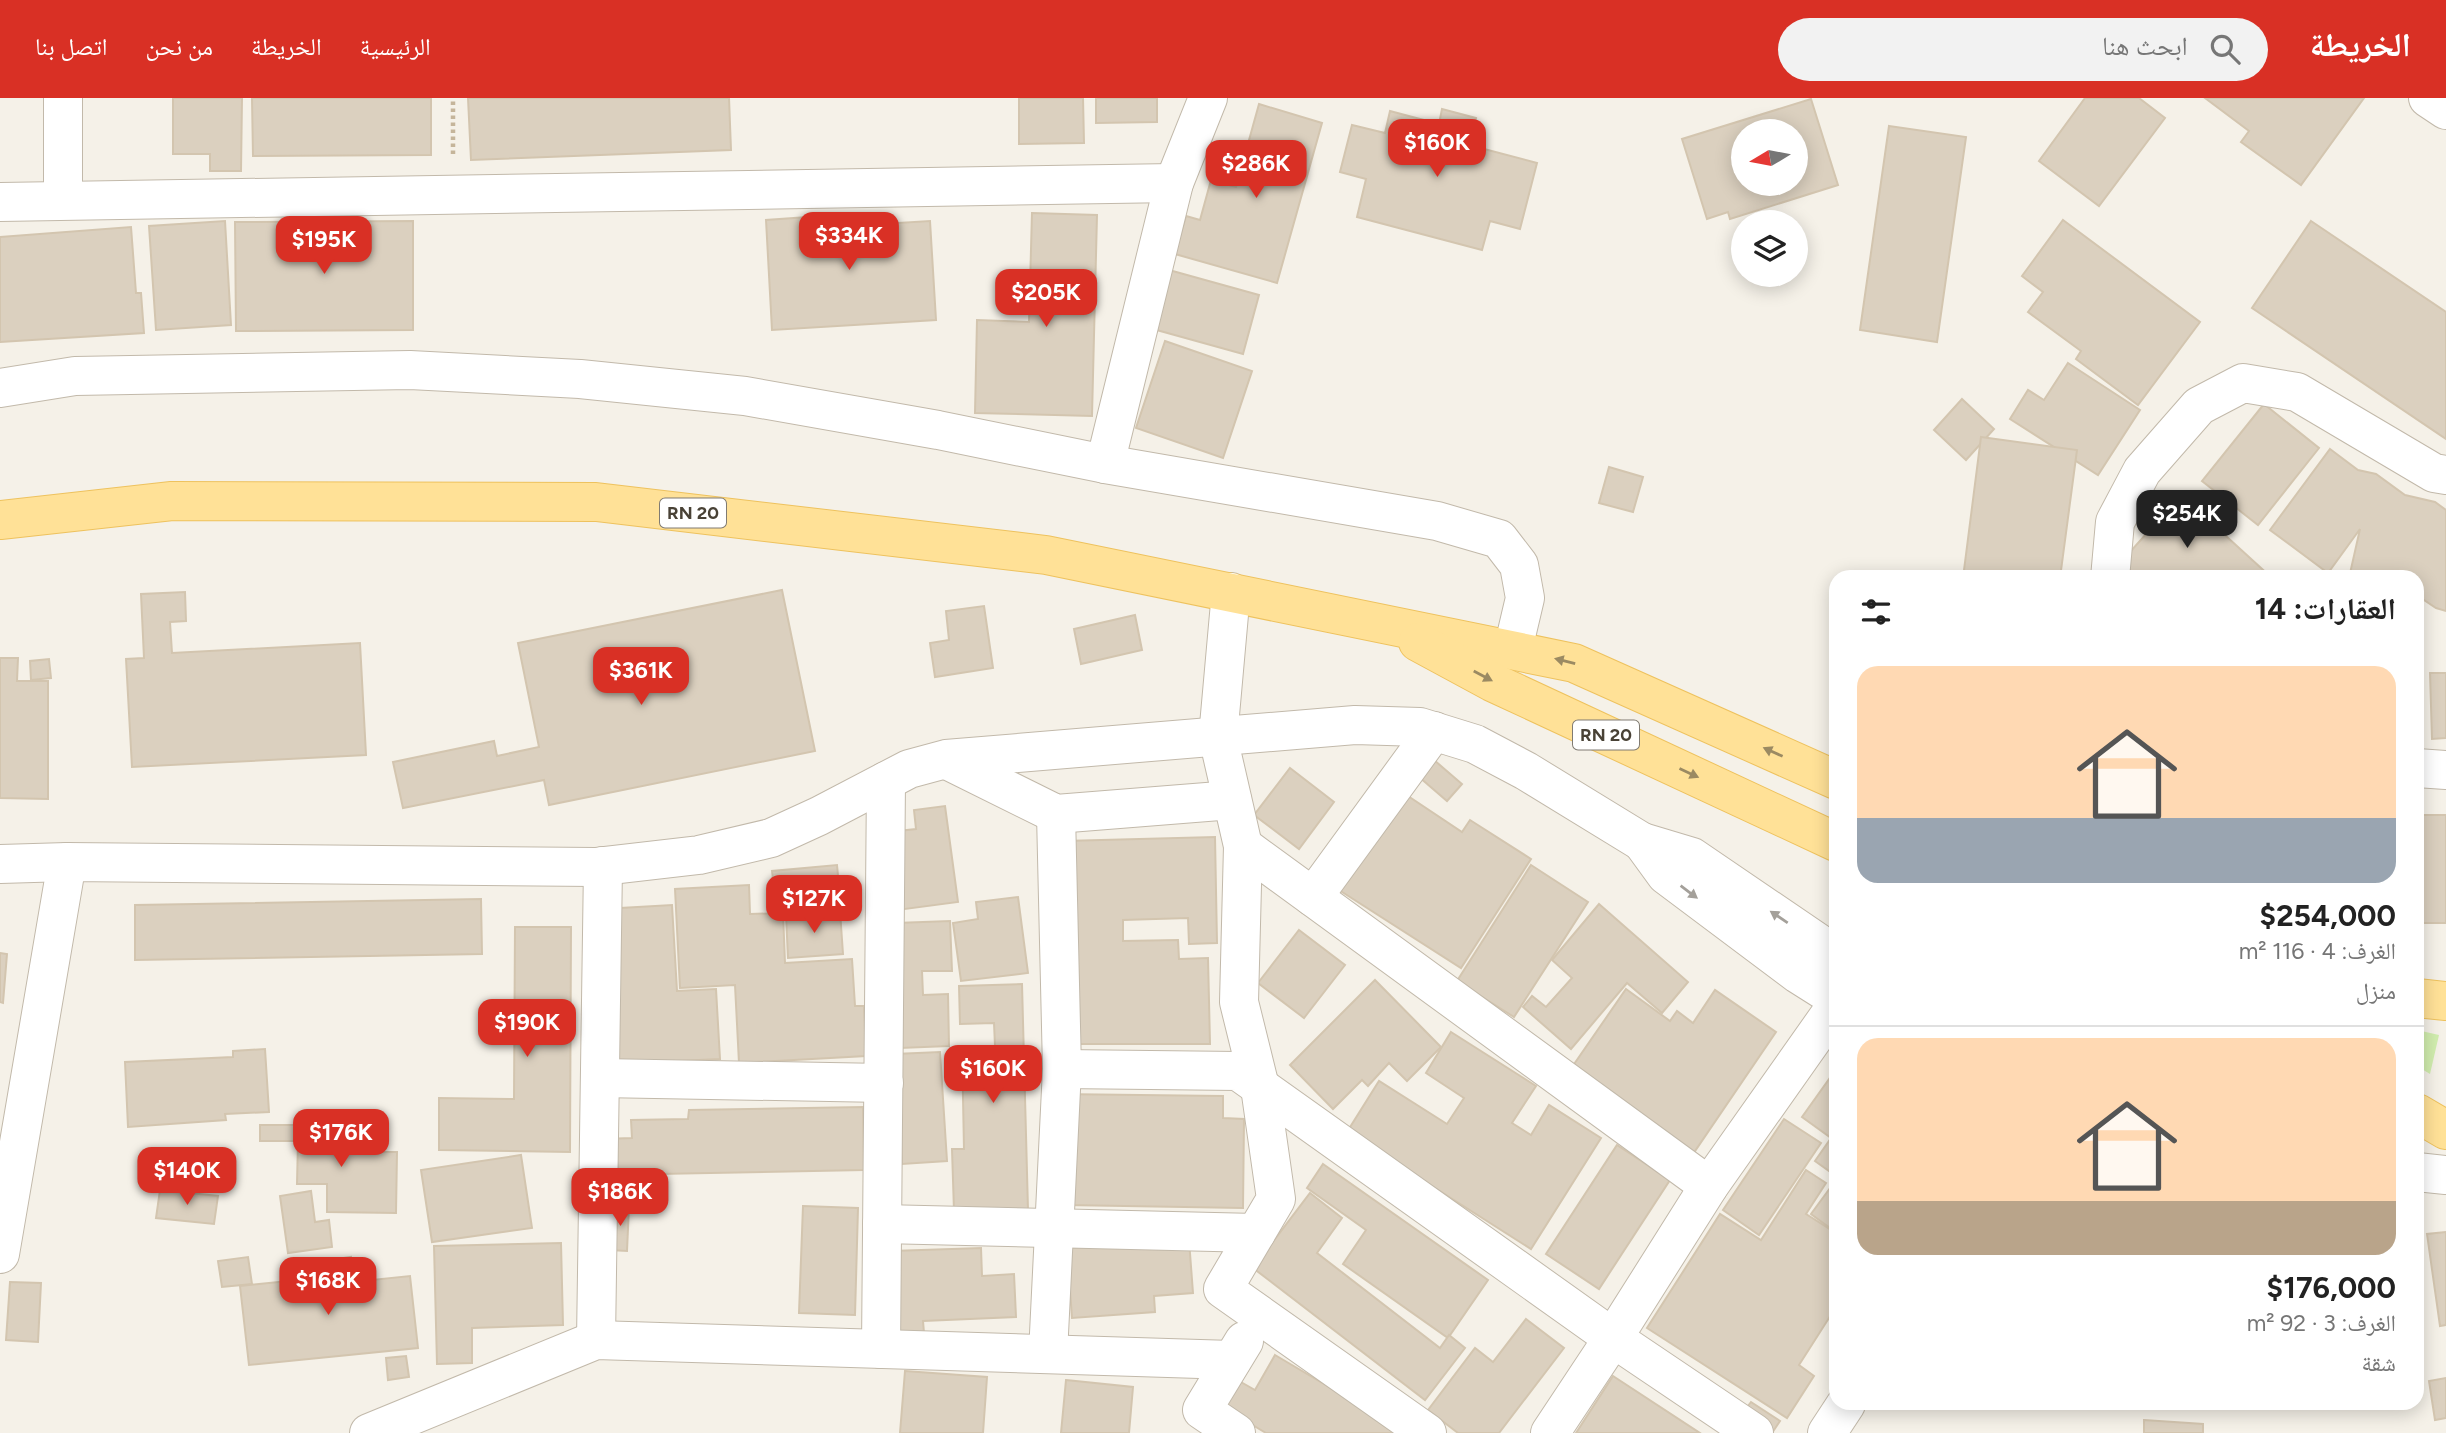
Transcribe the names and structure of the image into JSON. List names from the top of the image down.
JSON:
{
  "streets": {
    "main road": ["RN 20"]
  },
  "north": "left",
  "page": {
    "header": "الخريطة",
    "search": "ابحث هنا",
    "nav": [
      "الرئيسية",
      "الخريطة",
      "من نحن",
      "اتصل بنا"
    ],
    "price": [
      "$160K",
      "$286K",
      "$334K",
      "$195K",
      "$205K",
      "$254K",
      "$361K",
      "$127K",
      "$190K",
      "$160K",
      "$176K",
      "$140K",
      "$186K",
      "$168K"
    ],
    "heading": "العقارات: 14",
    "list": [
      {
        "name": "$254,000",
        "note": "الغرف: 4 · 116 m² · منزل"
      },
      {
        "name": "$176,000",
        "note": "الغرف: 3 · 92 m² · شقة"
      }
    ]
  }
}
